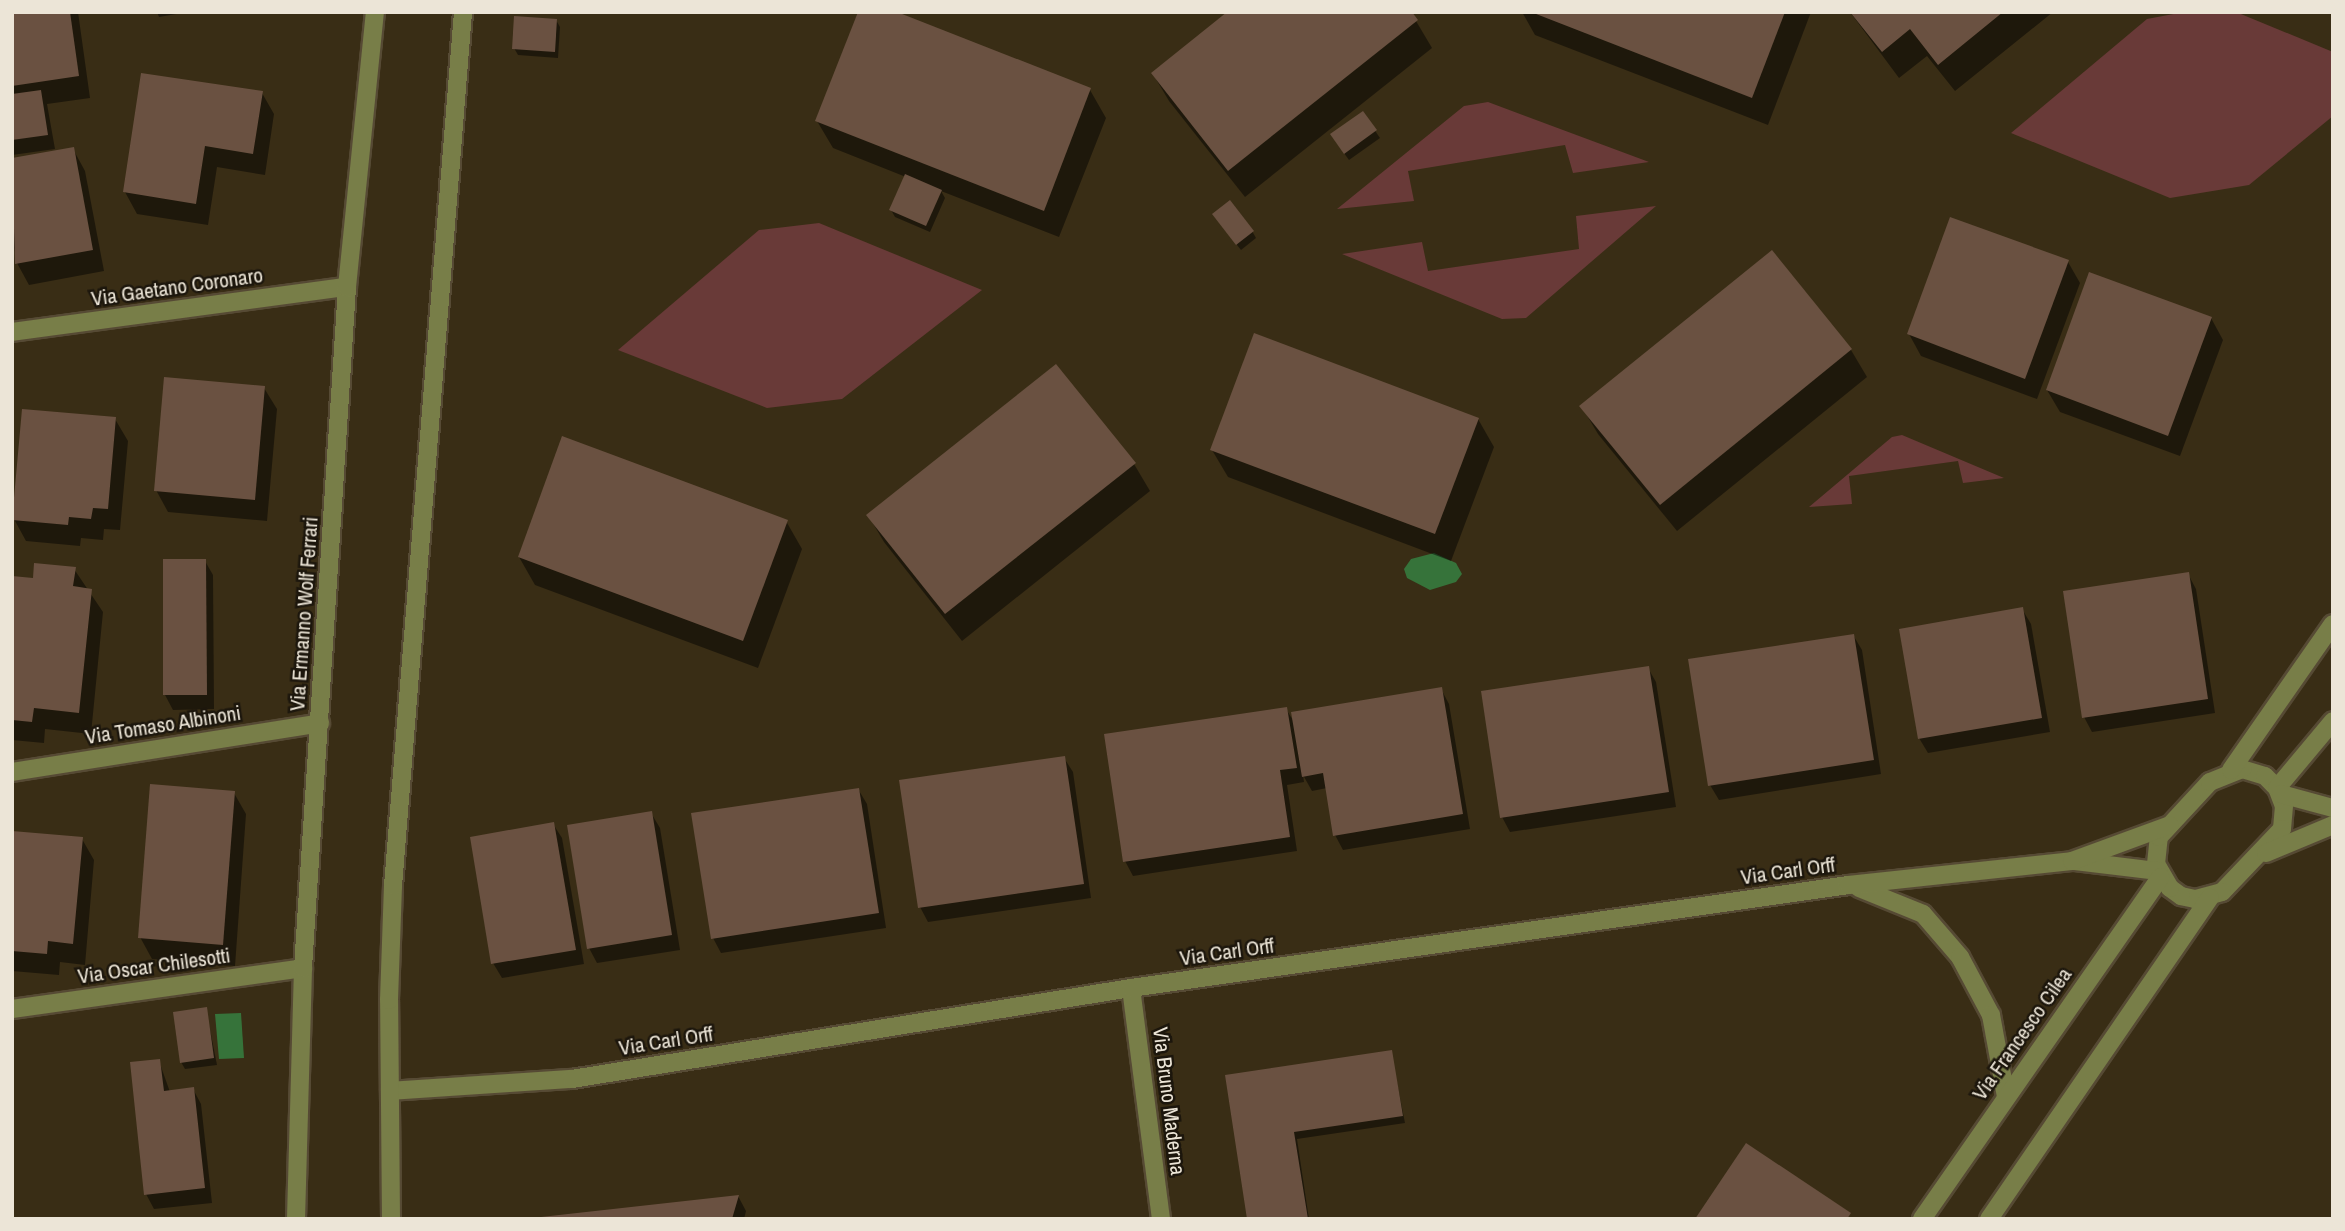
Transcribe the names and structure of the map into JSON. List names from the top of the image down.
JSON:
{
  "streets": {
    "street": [
      "Via Gaetano Coronaro",
      "Via Ermanno Wolf Ferrari",
      "Via Tomaso Albinoni",
      "Via Carl Orff",
      "Via Oscar Chilesotti",
      "Via Francesco Cilea",
      "Via Bruno Maderna"
    ]
  },
  "crossings": [
    ["Via Gaetano Coronaro", "Via Ermanno Wolf Ferrari"],
    ["Via Ermanno Wolf Ferrari", "Via Tomaso Albinoni"],
    ["Via Ermanno Wolf Ferrari", "Via Oscar Chilesotti"],
    ["Via Carl Orff", "Via Francesco Cilea"],
    ["Via Carl Orff", "Via Bruno Maderna"]
  ]
}
